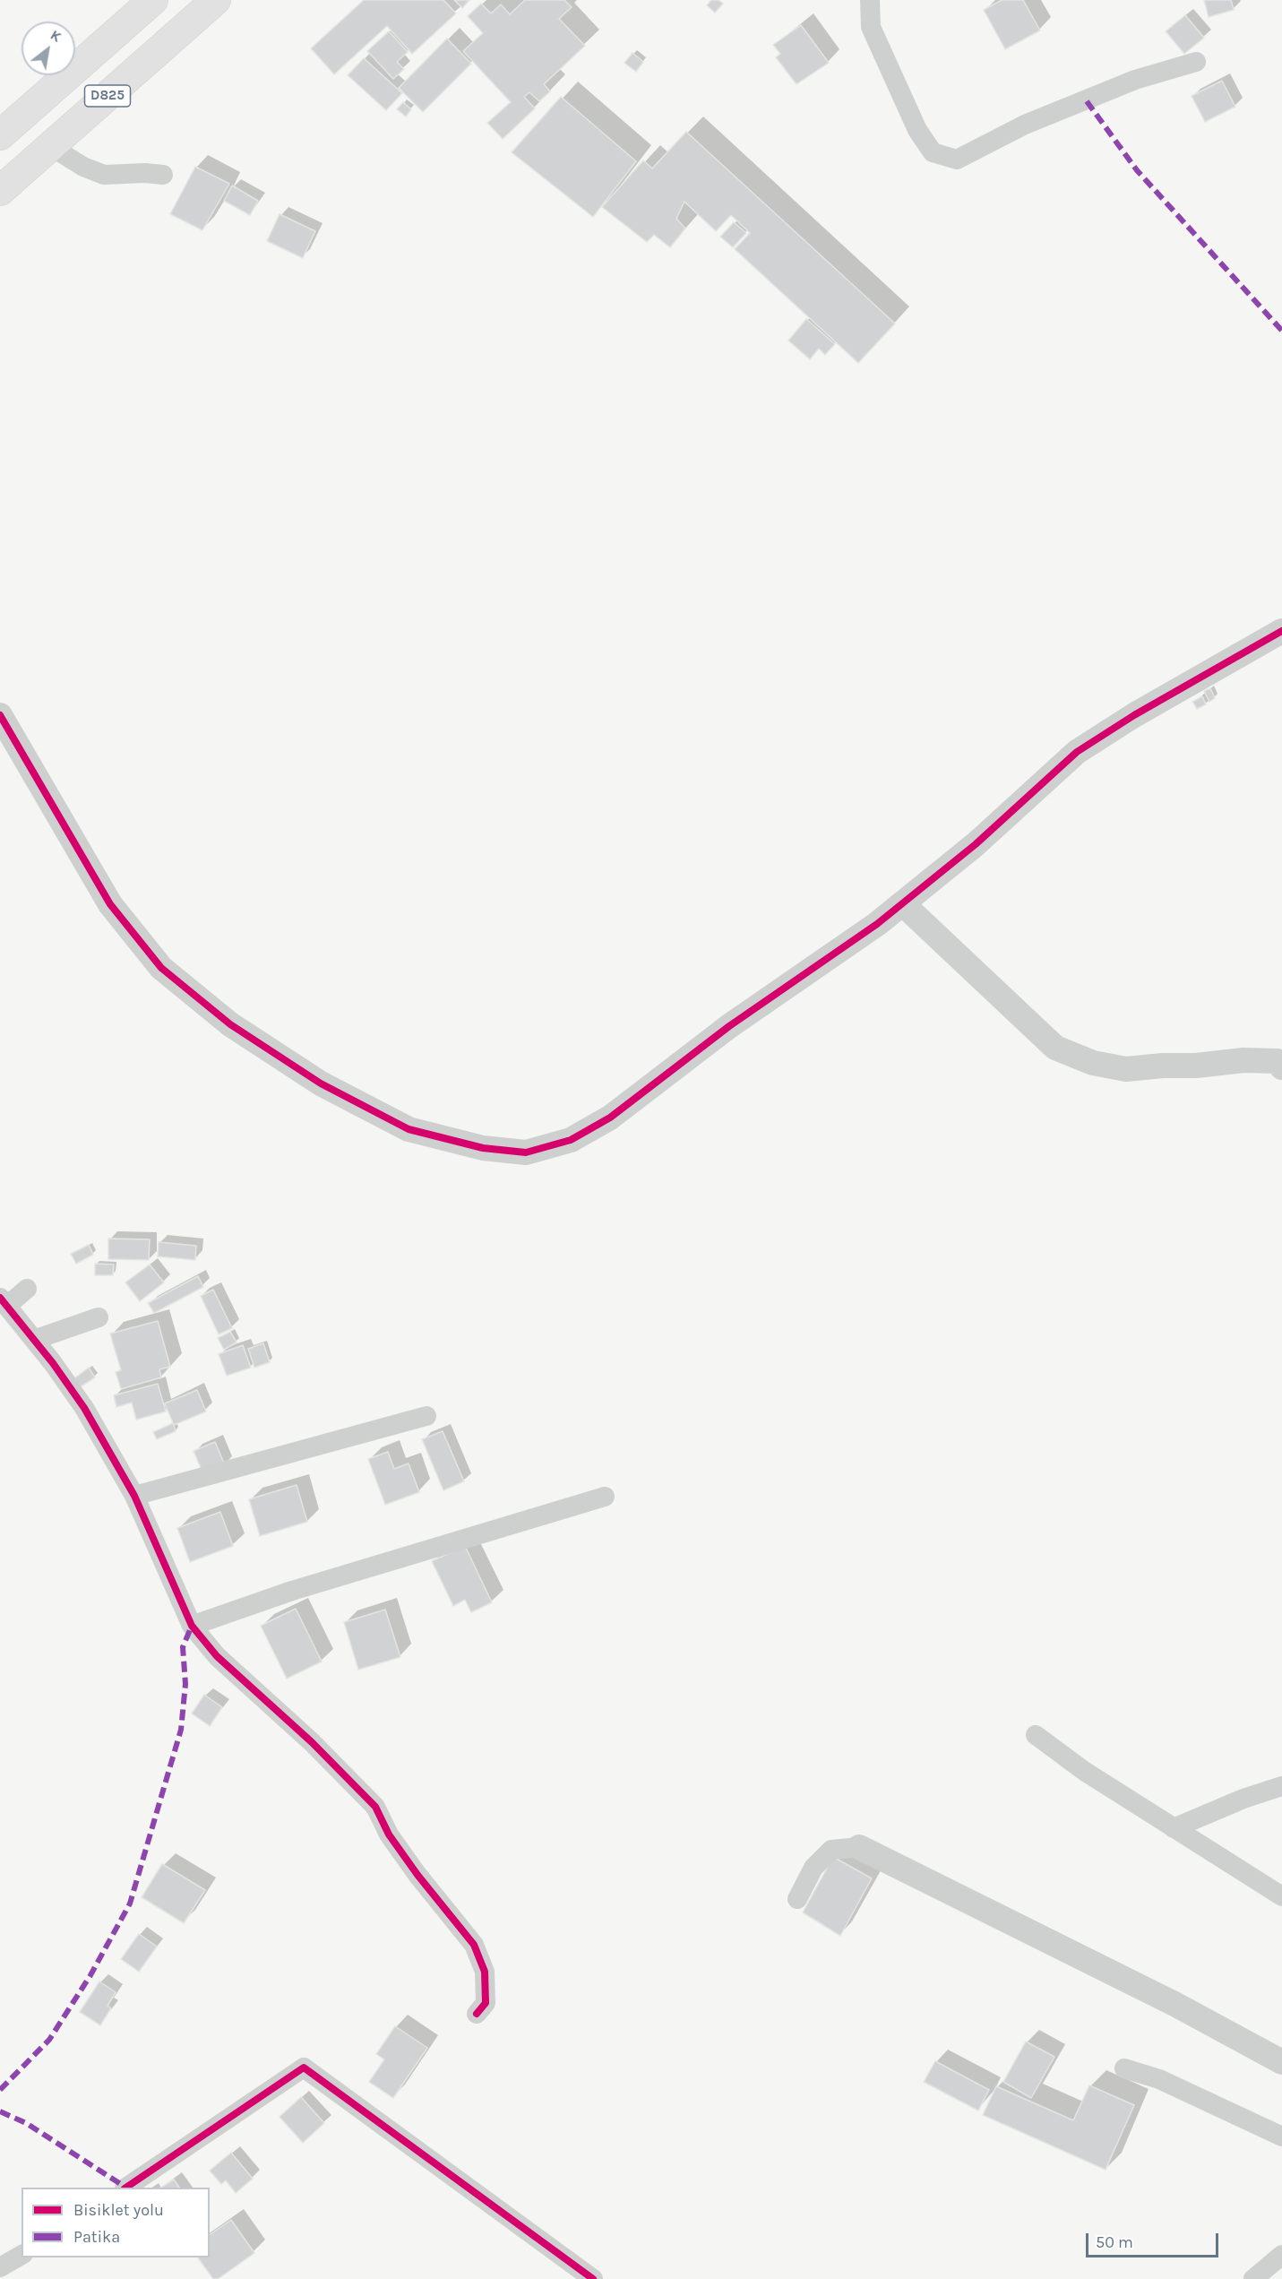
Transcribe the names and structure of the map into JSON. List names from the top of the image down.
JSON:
{
  "streets": {
    "highway": ["D825"]
  },
  "legend": ["Bisiklet yolu", "Patika"],
  "scale_bar": "50 m",
  "north": "top right"
}
